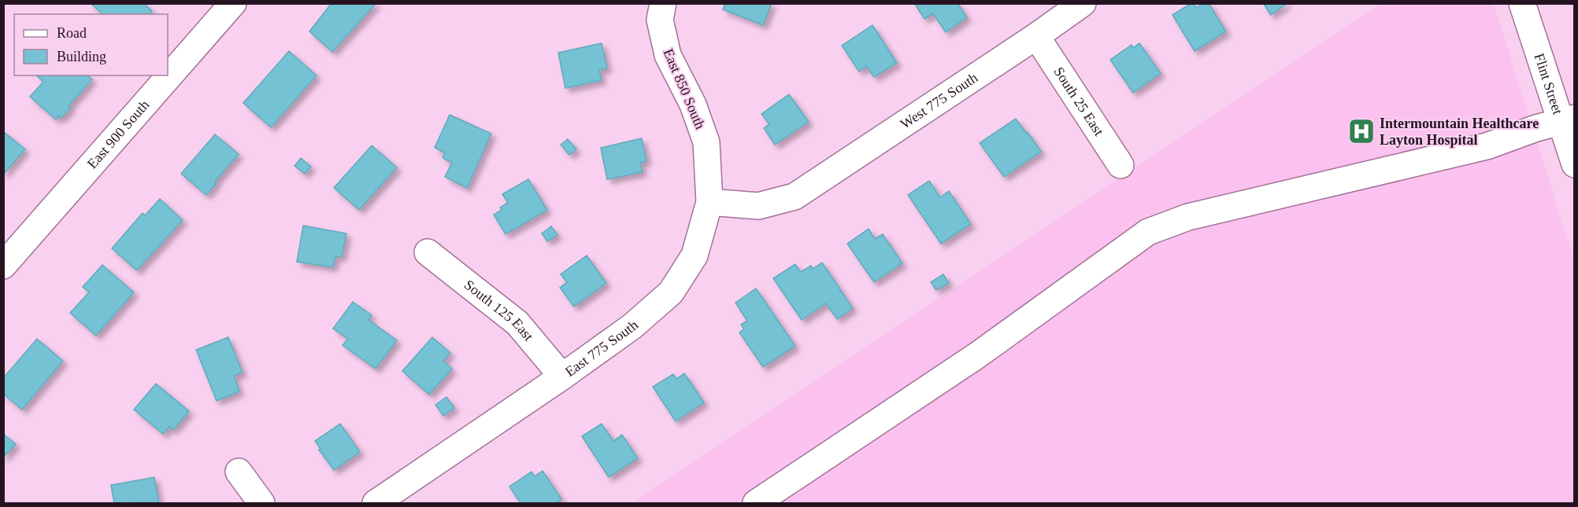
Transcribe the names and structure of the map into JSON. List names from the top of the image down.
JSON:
{
  "streets": {
    "street": [
      "Flint Street",
      "East 850 South",
      "West 775 South",
      "South 25 East",
      "East 900 South",
      "South 125 East",
      "East 775 South"
    ]
  },
  "crossings": [
    ["East 850 South", "West 775 South"],
    ["East 850 South", "East 775 South"],
    ["West 775 South", "South 25 East"],
    ["West 775 South", "East 775 South"],
    ["South 125 East", "East 775 South"]
  ],
  "places": {
    "hospital": ["Intermountain Healthcare Layton Hospital"]
  },
  "legend": ["Road", "Building"]
}
